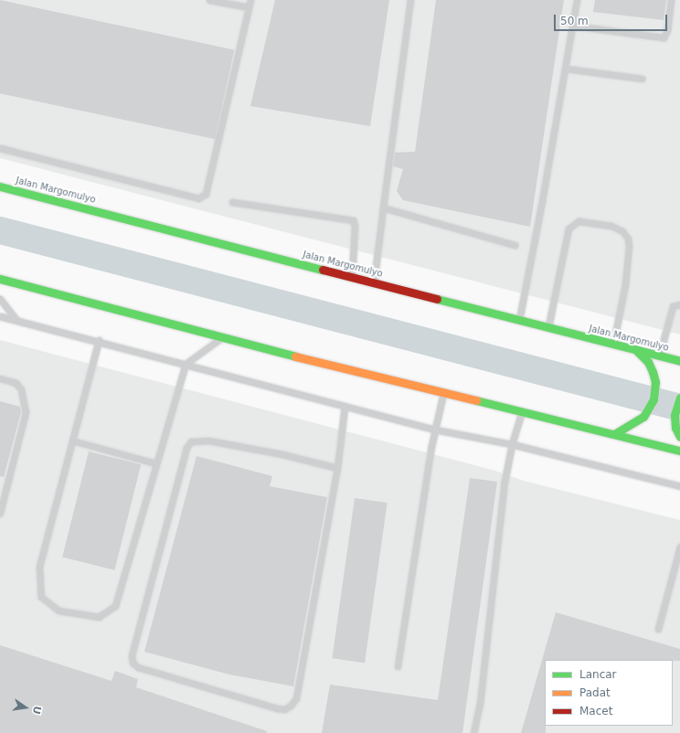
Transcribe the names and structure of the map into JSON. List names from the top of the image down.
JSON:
{
  "streets": {
    "main road": ["Jalan Margomulyo"]
  },
  "legend": ["Lancar", "Padat", "Macet"],
  "scale_bar": "50 m",
  "north": "right"
}
